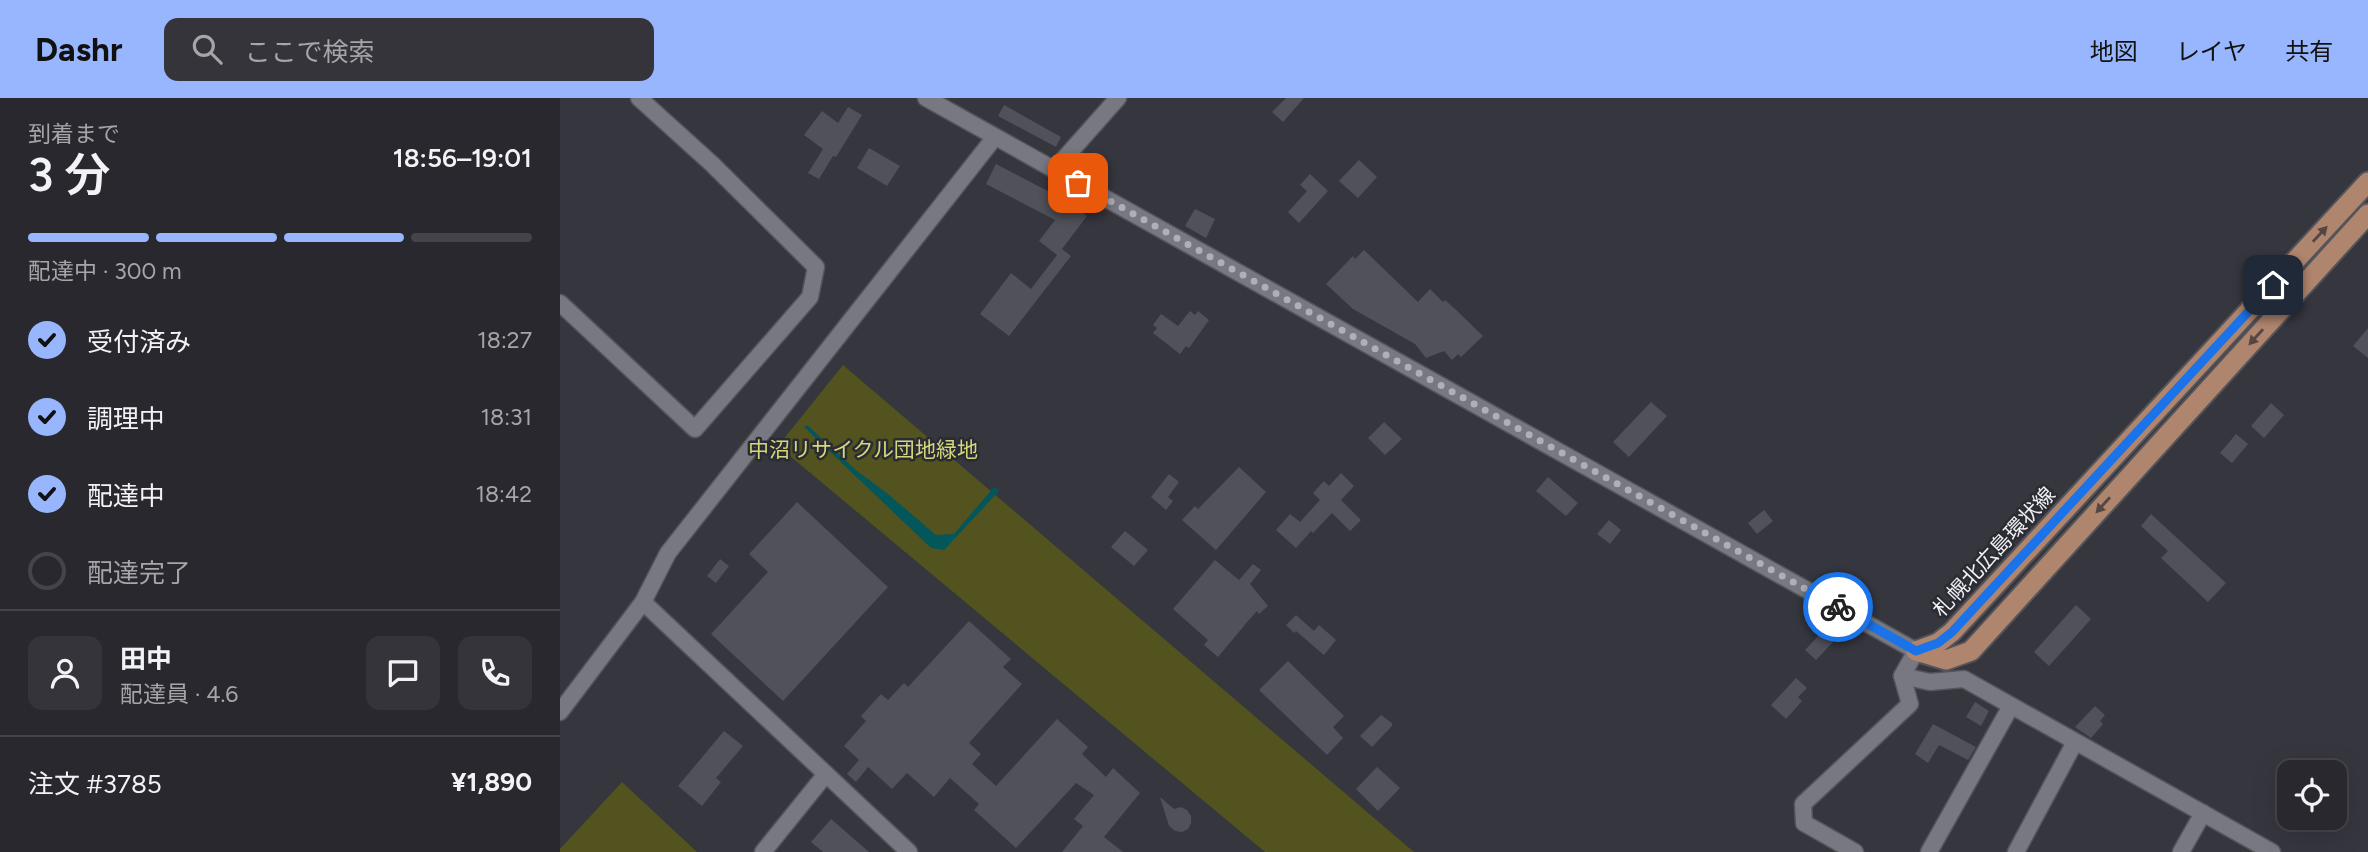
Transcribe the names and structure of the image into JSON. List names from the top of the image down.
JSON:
{
  "streets": {
    "main road": ["札幌北広島環状線"]
  },
  "parks": ["中沼リサイクル団地緑地"],
  "page": {
    "header": "Dashr",
    "search": "ここで検索",
    "nav": ["地図", "レイヤ", "共有"],
    "heading": ["3 分", "到着まで", "18:56–19:01"],
    "panel": [
      "田中",
      "配達員 · 4.6",
      "注文 #3785",
      "¥1,890"
    ],
    "bar": "配達中 · 300 m",
    "list": [
      ["受付済み", "18:27"],
      ["調理中", "18:31"],
      ["配達中", "18:42"],
      "配達完了"
    ]
  }
}
